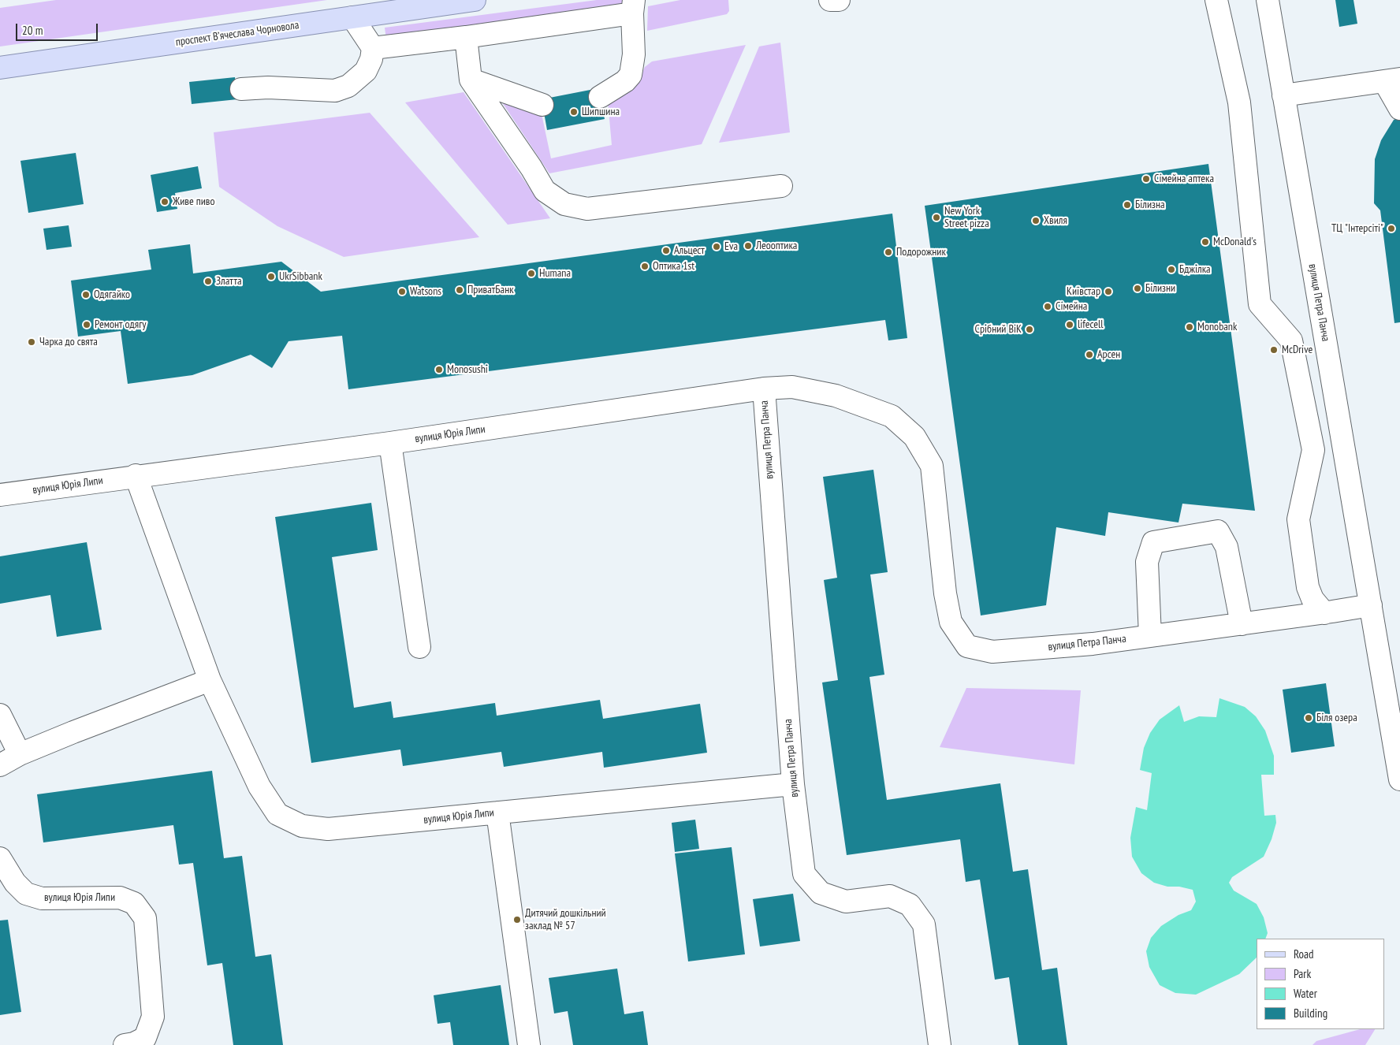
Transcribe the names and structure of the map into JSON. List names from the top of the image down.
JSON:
{
  "streets": {
    "main road": ["проспект Вʼячеслава Чорновола"],
    "street": ["вулиця Петра Панча", "вулиця Юрія Липи"]
  },
  "crossings": [
    ["вулиця Петра Панча", "вулиця Юрія Липи"]
  ],
  "places": [
    "Шипшина",
    "Сімейна аптека",
    "Живе пиво",
    "Білизна",
    "New York Street pizza",
    "Хвиля",
    "ТЦ \"Інтерсіті\"",
    "McDonald's",
    "Леооптика",
    "Eva",
    "Альцест",
    "Подорожник",
    "Оптика 1st",
    "Бджілка",
    "Humana",
    "UkrSibbank",
    "Златта",
    "Білизни",
    "ПриватБанк",
    "Watsons",
    "Київстар",
    "Одягайко",
    "Сімейна",
    "Ремонт одягу",
    "lifecell",
    "Monobank",
    "Срібний ВіК",
    "Чарка до свята",
    "McDrive",
    "Арсен",
    "Monosushi",
    "Біля озера",
    "Дитячий дошкільний заклад № 57"
  ],
  "legend": [
    "Road",
    "Park",
    "Water",
    "Building"
  ],
  "scale_bar": "20 m"
}
